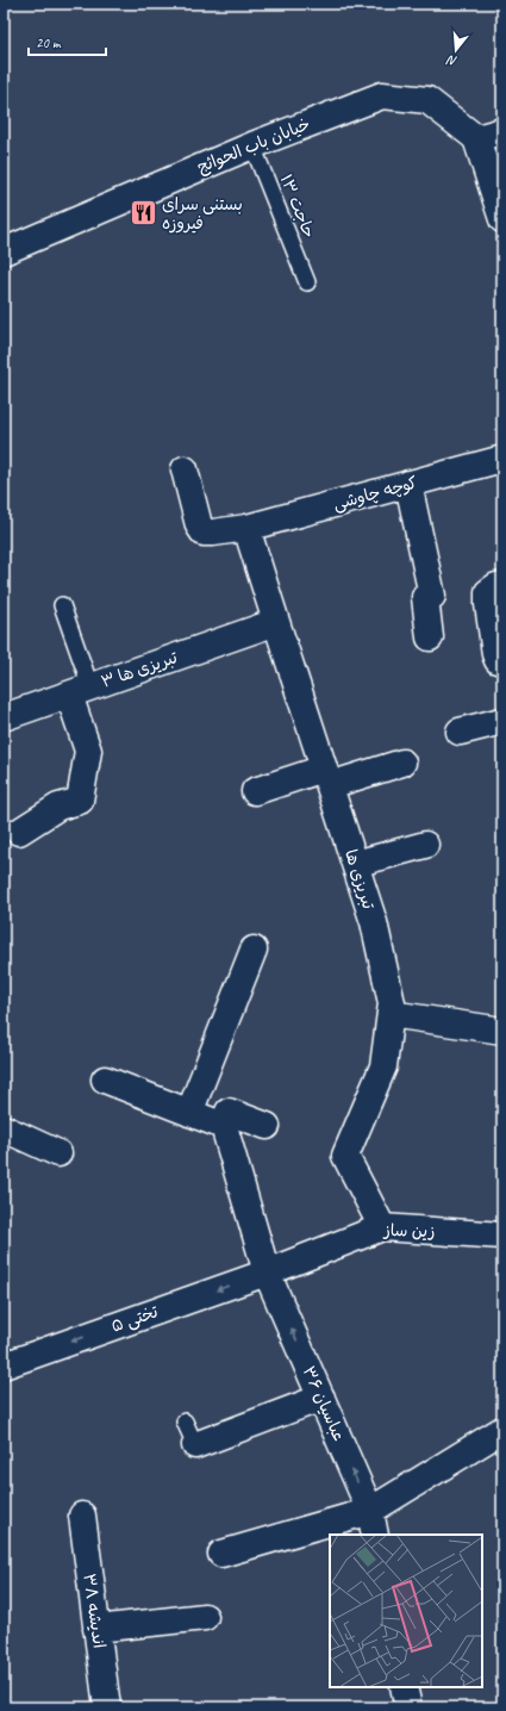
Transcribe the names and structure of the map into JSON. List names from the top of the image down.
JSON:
{
  "streets": {
    "street": [
      "خیابان باب الحوائج",
      "کوچه چاوشی",
      "تبریزی ها ۳",
      "تبریزی ها",
      "زین ساز",
      "تختی ۵",
      "عباسیان ۳۶",
      "اندیشه ۳۸"
    ],
    "lane": ["حاجت ۱۳"]
  },
  "crossings": [
    ["خیابان باب الحوائج", "حاجت ۱۳"],
    ["کوچه چاوشی", "تبریزی ها"],
    ["تبریزی ها ۳", "تبریزی ها"],
    ["تبریزی ها", "زین ساز"],
    ["زین ساز", "تختی ۵"],
    ["زین ساز", "عباسیان ۳۶"],
    ["تختی ۵", "عباسیان ۳۶"]
  ],
  "one_way": ["عباسیان ۳۶"],
  "places": {
    "restaurant": ["بستنی سرای فیروزه"]
  },
  "scale_bar": "20 m",
  "north": "bottom"
}
